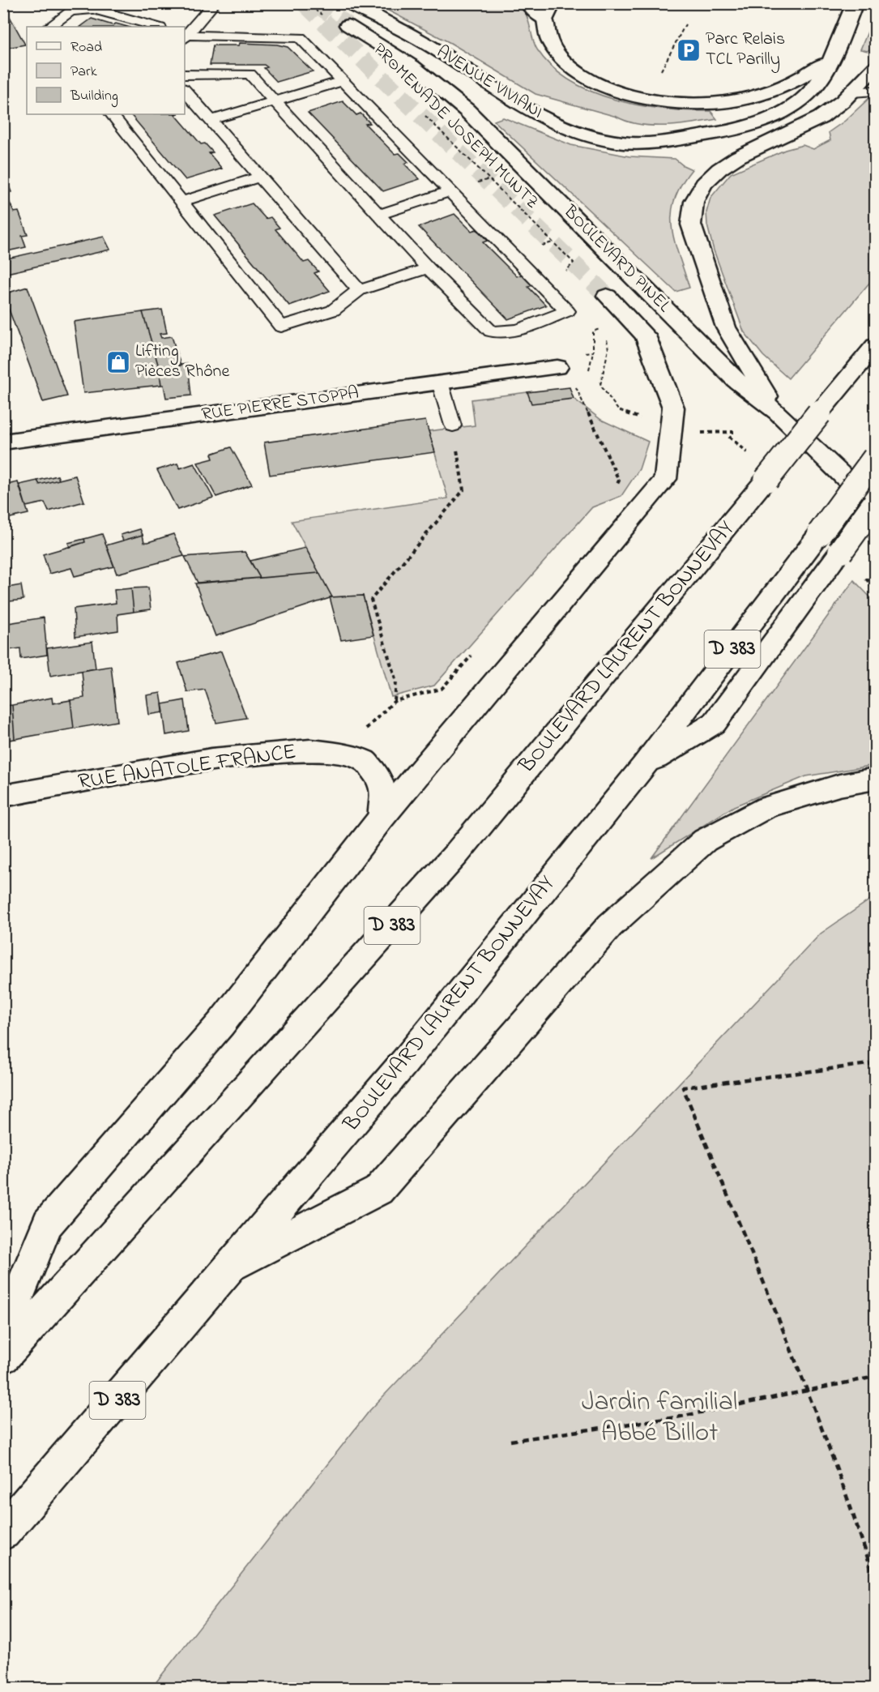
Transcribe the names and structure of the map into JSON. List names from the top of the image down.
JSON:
{
  "streets": {
    "main road": [
      "AVENUE VIVIANI",
      "BOULEVARD PINEL",
      "RUE PIERRE STOPPA",
      "BOULEVARD LAURENT BONNEVAY",
      "D 383",
      "RUE ANATOLE FRANCE"
    ],
    "path": ["PROMENADE JOSEPH MUNTZ"]
  },
  "parks": ["Jardin familial Abbé Billot"],
  "places": {
    "parking": ["Parc Relais TCL Parilly"],
    "shop": ["Lifting Pièces Rhône"]
  },
  "legend": ["Road", "Park", "Building"]
}
